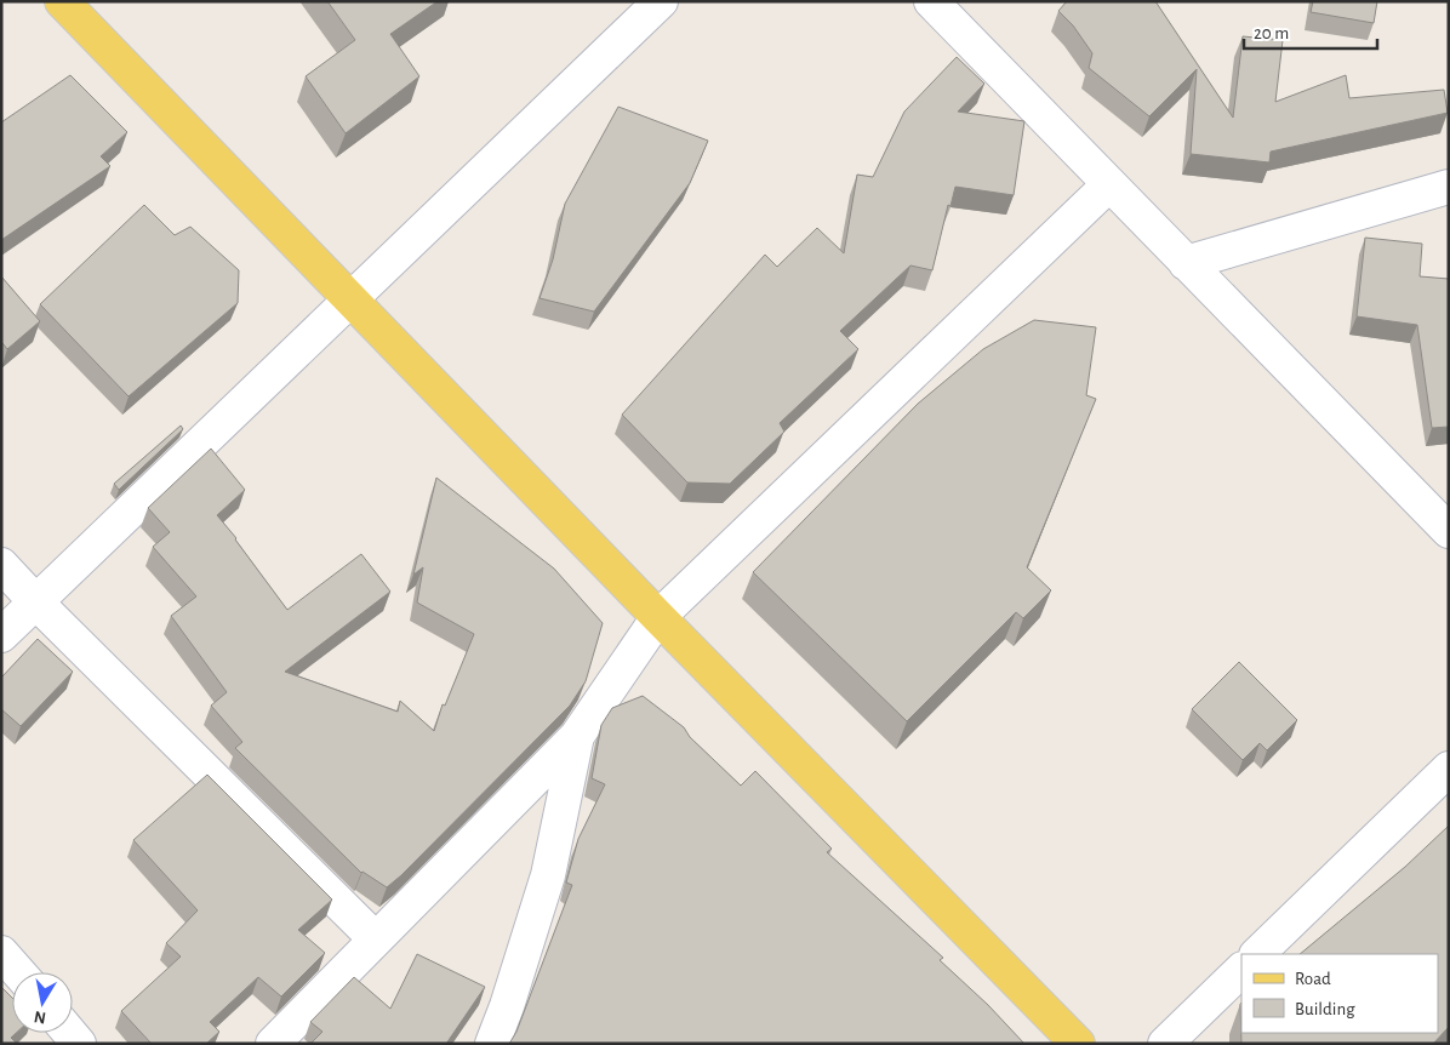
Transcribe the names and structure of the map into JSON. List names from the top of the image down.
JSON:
{
  "legend": ["Road", "Building"],
  "scale_bar": "20 m",
  "north": "bottom"
}
